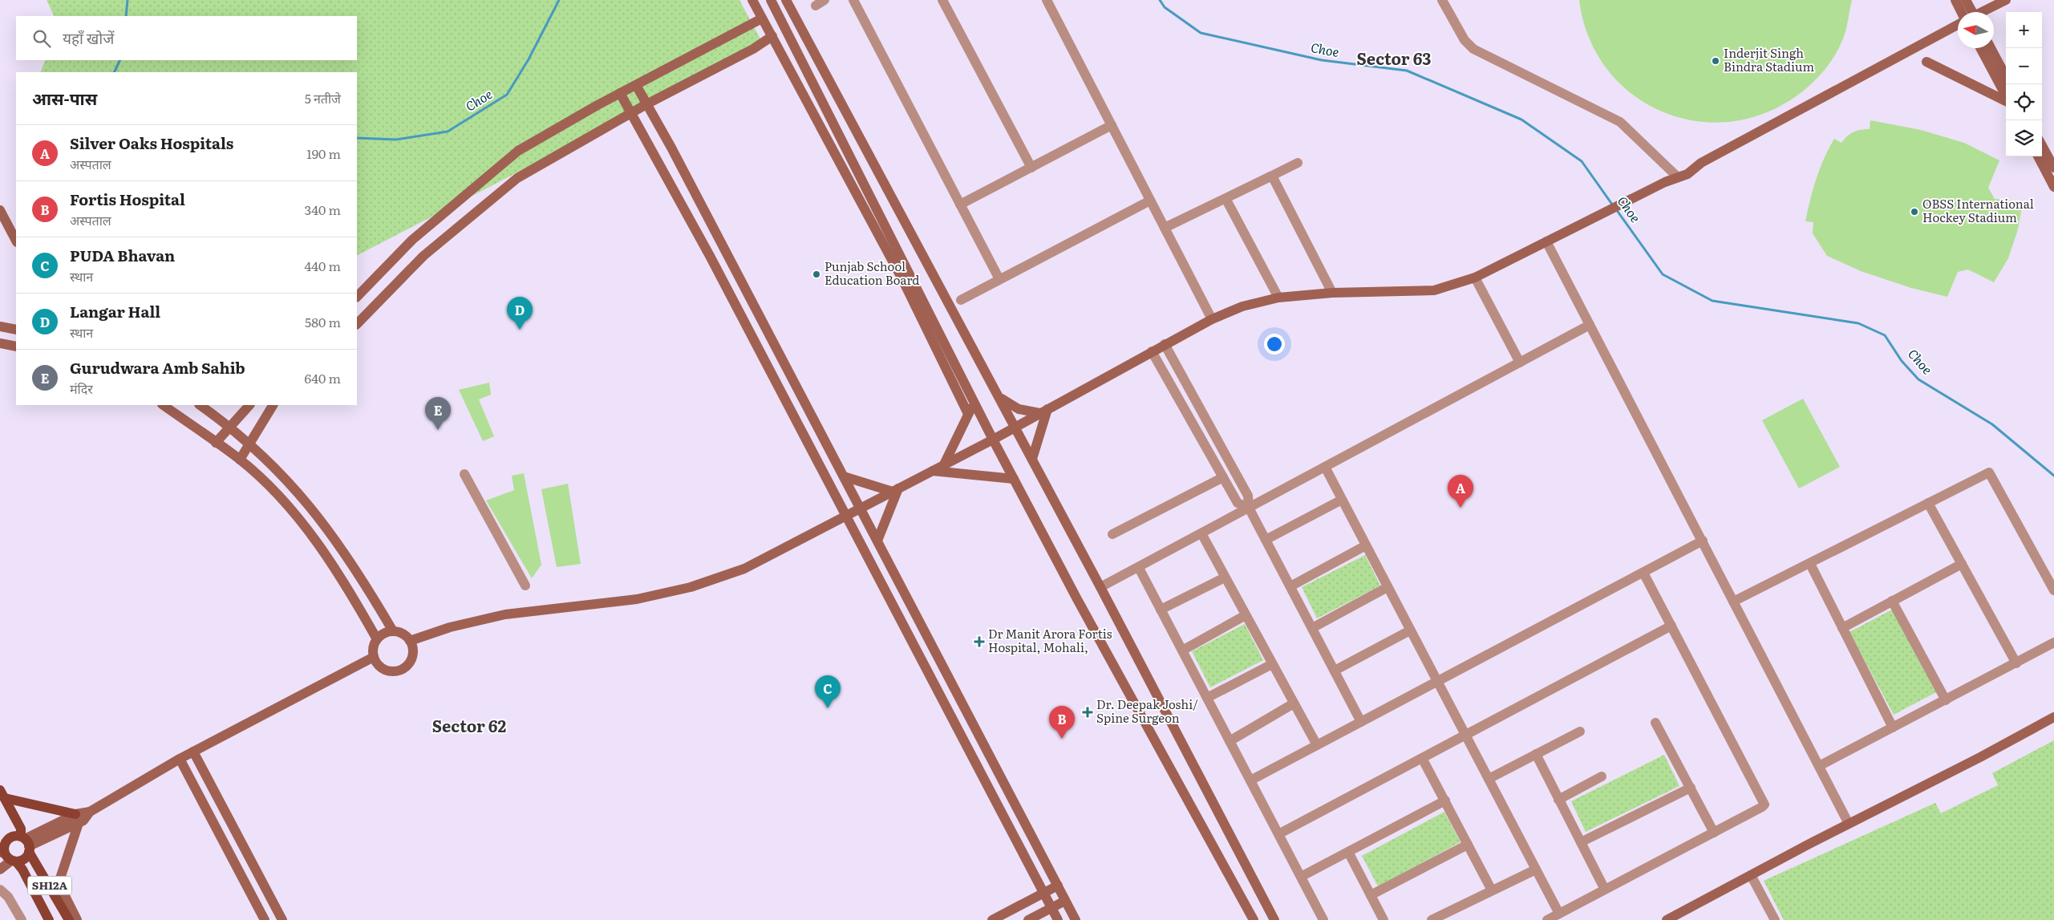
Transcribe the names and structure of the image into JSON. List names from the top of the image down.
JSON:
{
  "streets": {
    "main road": ["SH12A"]
  },
  "districts": ["Sector 63", "Sector 62"],
  "water": ["Choe"],
  "places": {
    "other": ["Inderjit Singh Bindra Stadium", "OBSS International Hockey Stadium", "Punjab School Education Board"],
    "health": ["Dr Manit Arora Fortis Hospital, Mohali,", "Dr. Deepak Joshi/ Spine Surgeon"]
  },
  "north": "left",
  "page": {
    "map_buttons": ["+", "−"],
    "search": "यहाँ खोजें",
    "heading": ["आस-पास", "5 नतीजे"],
    "list": [
      {
        "mark": "A",
        "name": "Silver Oaks Hospitals",
        "note": "अस्पताल",
        "value": "190 m"
      },
      {
        "mark": "B",
        "name": "Fortis Hospital",
        "note": "अस्पताल",
        "value": "340 m"
      },
      {
        "mark": "C",
        "name": "PUDA Bhavan",
        "note": "स्थान",
        "value": "440 m"
      },
      {
        "mark": "D",
        "name": "Langar Hall",
        "note": "स्थान",
        "value": "580 m"
      },
      {
        "mark": "E",
        "name": "Gurudwara Amb Sahib",
        "note": "मंदिर",
        "value": "640 m"
      }
    ],
    "pins": [
      "D",
      "E",
      "A",
      "C",
      "B"
    ]
  }
}
